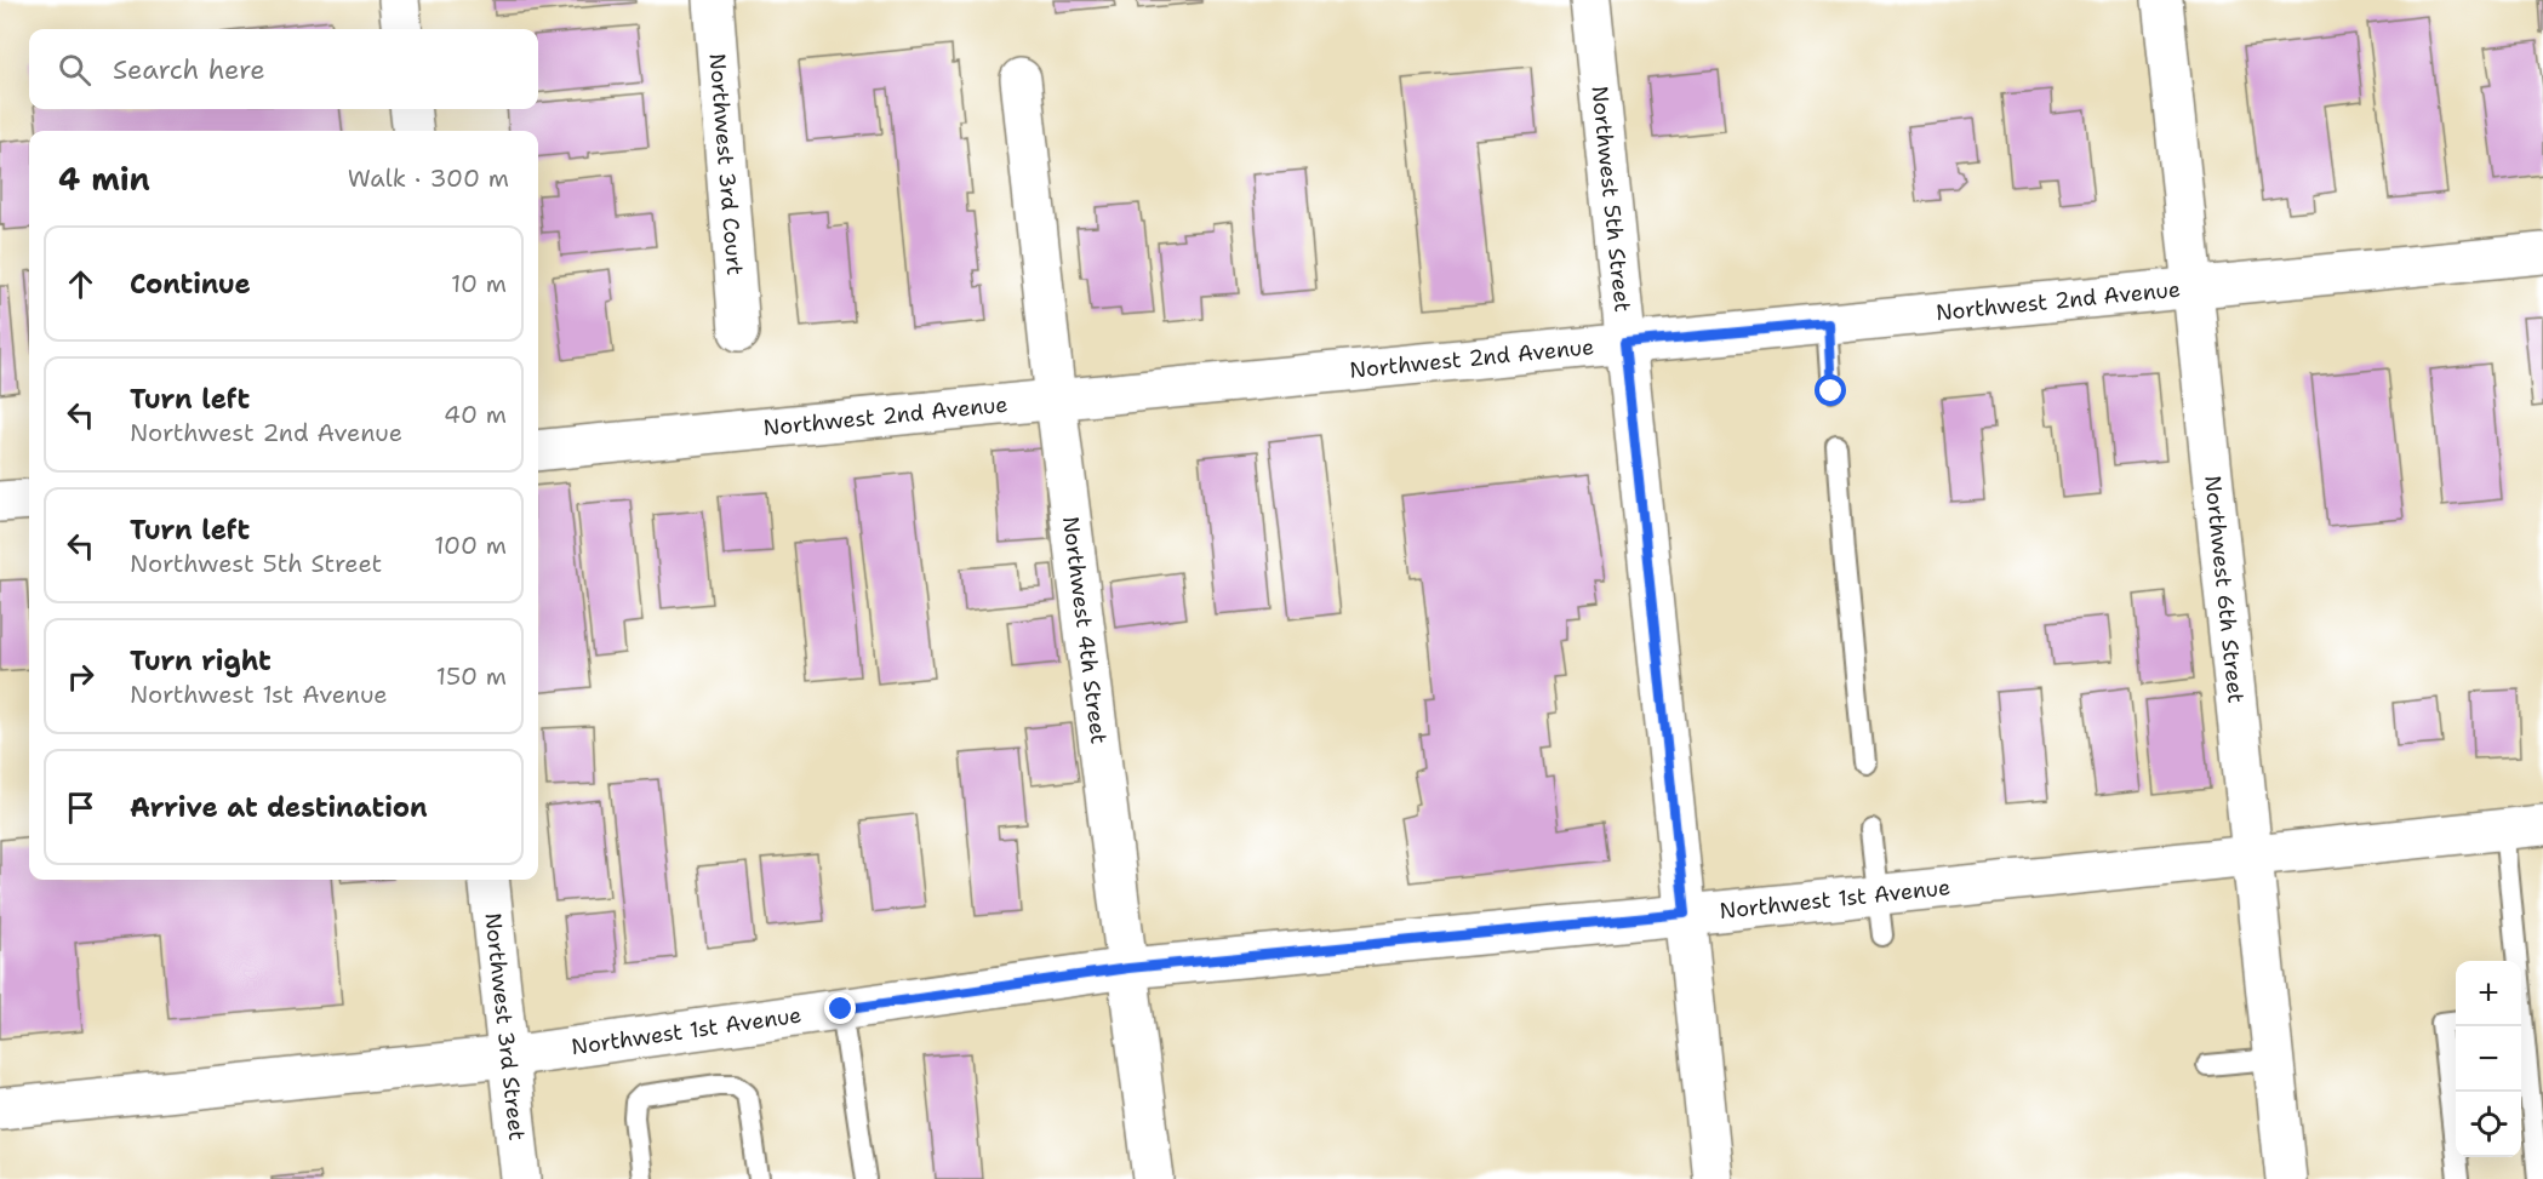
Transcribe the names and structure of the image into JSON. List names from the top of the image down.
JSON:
{
  "streets": {
    "street": [
      "Northwest 3rd Court",
      "Northwest 5th Street",
      "Northwest 2nd Avenue",
      "Northwest 6th Street",
      "Northwest 4th Street",
      "Northwest 1st Avenue",
      "Northwest 3rd Street"
    ]
  },
  "crossings": [
    ["Northwest 5th Street", "Northwest 2nd Avenue"],
    ["Northwest 5th Street", "Northwest 1st Avenue"],
    ["Northwest 2nd Avenue", "Northwest 6th Street"],
    ["Northwest 2nd Avenue", "Northwest 4th Street"],
    ["Northwest 6th Street", "Northwest 1st Avenue"],
    ["Northwest 4th Street", "Northwest 1st Avenue"],
    ["Northwest 1st Avenue", "Northwest 3rd Street"]
  ],
  "page": {
    "search": "Search here",
    "heading": ["4 min", "Walk · 300 m"],
    "list": [
      ["Continue", "10 m"],
      ["Turn left", "Northwest 2nd Avenue", "40 m"],
      ["Turn left", "Northwest 5th Street", "100 m"],
      ["Turn right", "Northwest 1st Avenue", "150 m"],
      "Arrive at destination"
    ],
    "map_buttons": ["+", "−"]
  }
}
